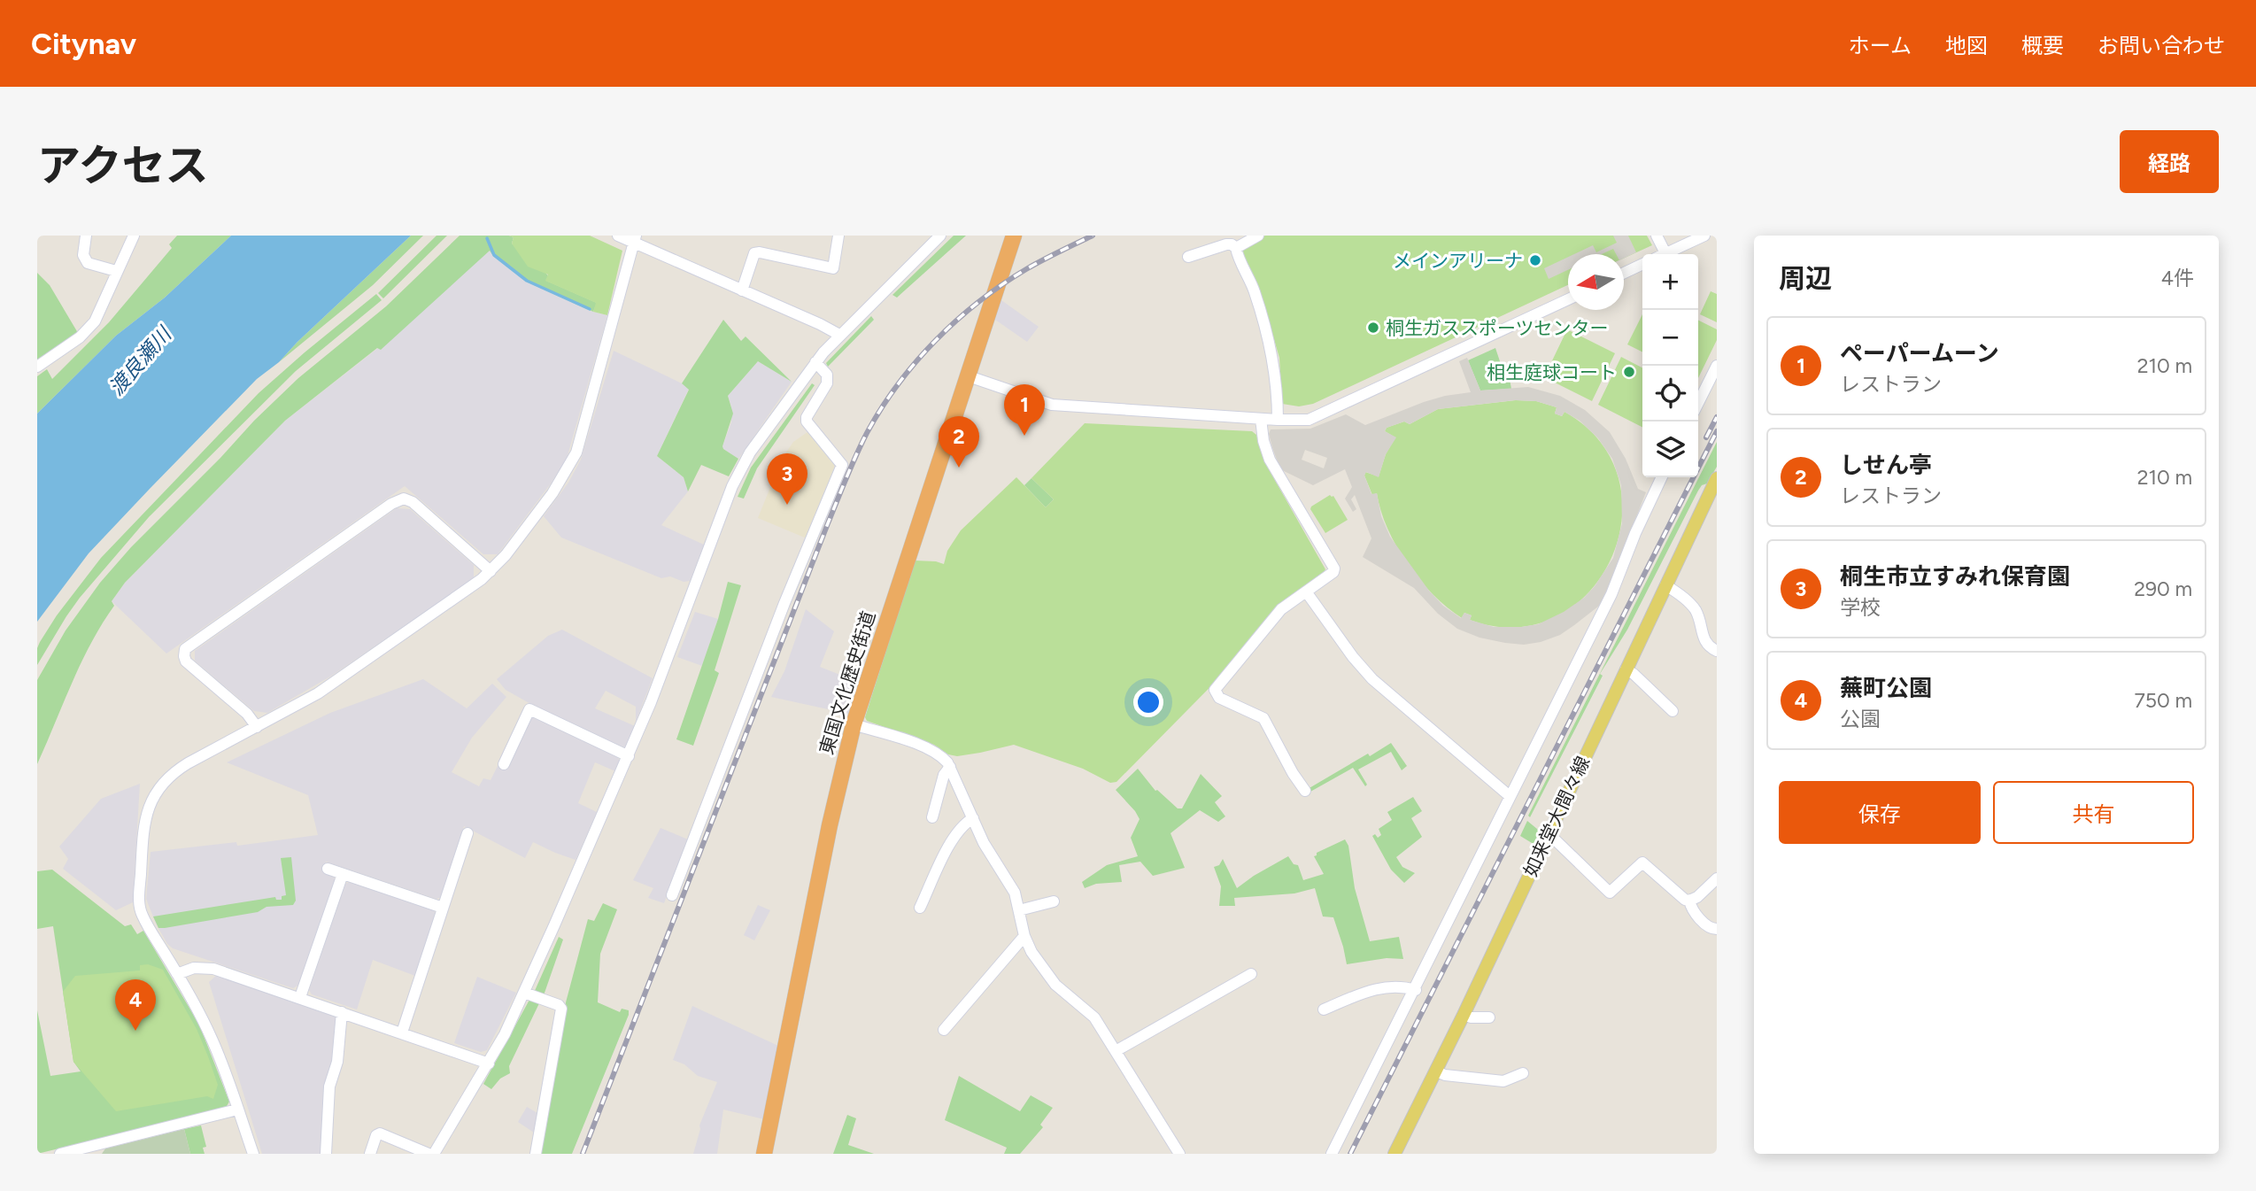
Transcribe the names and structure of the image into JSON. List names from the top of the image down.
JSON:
{
  "streets": {
    "highway": ["東国文化歴史街道"],
    "main road": ["如来堂大間々線"]
  },
  "water": ["渡良瀬川"],
  "places": ["メインアリーナ", "桐生ガススポーツセンター", "相生庭球コート"],
  "north": "left",
  "page": {
    "header": "Citynav",
    "nav": [
      "ホーム",
      "地図",
      "概要",
      "お問い合わせ"
    ],
    "title": "アクセス",
    "buttons": [
      "経路",
      ["保存", "共有"]
    ],
    "heading": ["周辺", "4件"],
    "map_buttons": ["+", "−"],
    "list": [
      {
        "mark": "1",
        "name": "ペーパームーン",
        "note": "レストラン",
        "value": "210 m"
      },
      {
        "mark": "2",
        "name": "しせん亭",
        "note": "レストラン",
        "value": "210 m"
      },
      {
        "mark": "3",
        "name": "桐生市立すみれ保育園",
        "note": "学校",
        "value": "290 m"
      },
      {
        "mark": "4",
        "name": "蕪町公園",
        "note": "公園",
        "value": "750 m"
      }
    ],
    "pins": [
      "1",
      "2",
      "3",
      "4"
    ]
  }
}
